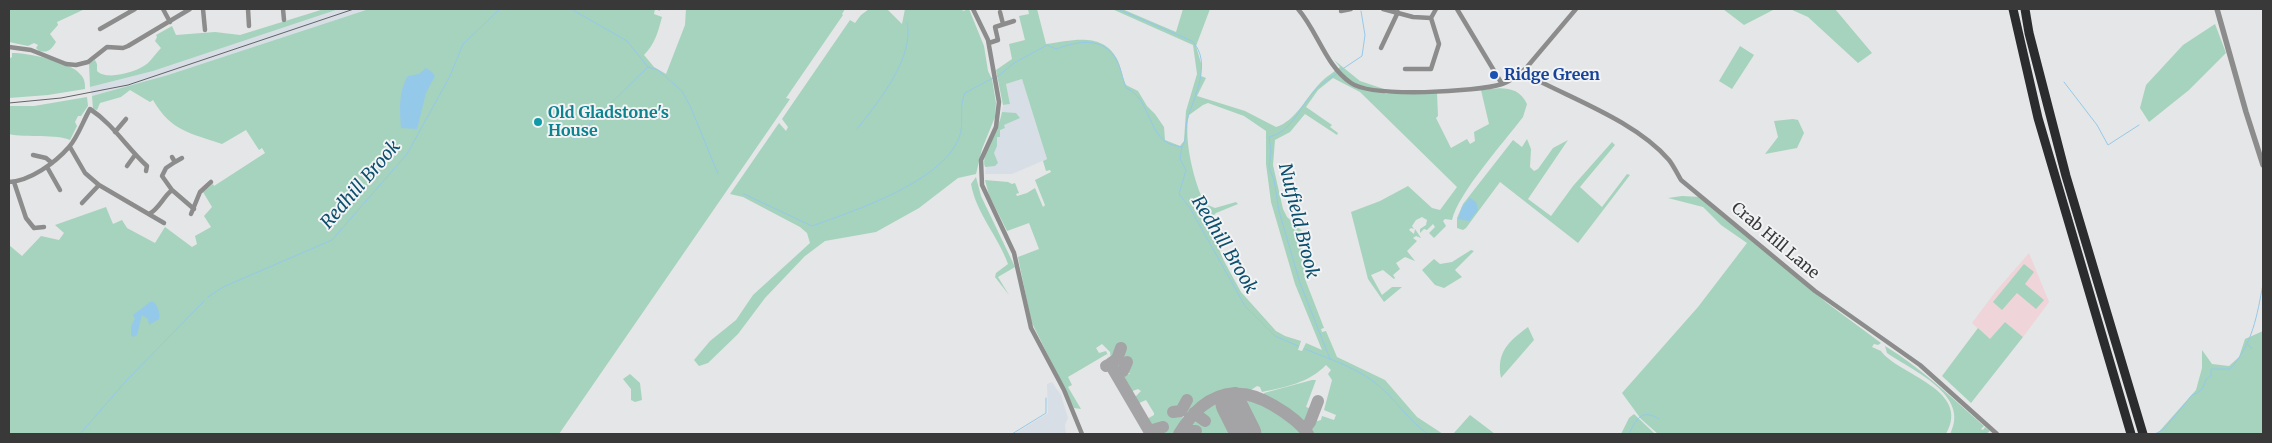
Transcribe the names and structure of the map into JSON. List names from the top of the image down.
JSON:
{
  "streets": {
    "street": ["Crab Hill Lane"]
  },
  "water": ["Redhill Brook", "Nutfield Brook"],
  "places": ["Ridge Green", "Old Gladstone's House"]
}
